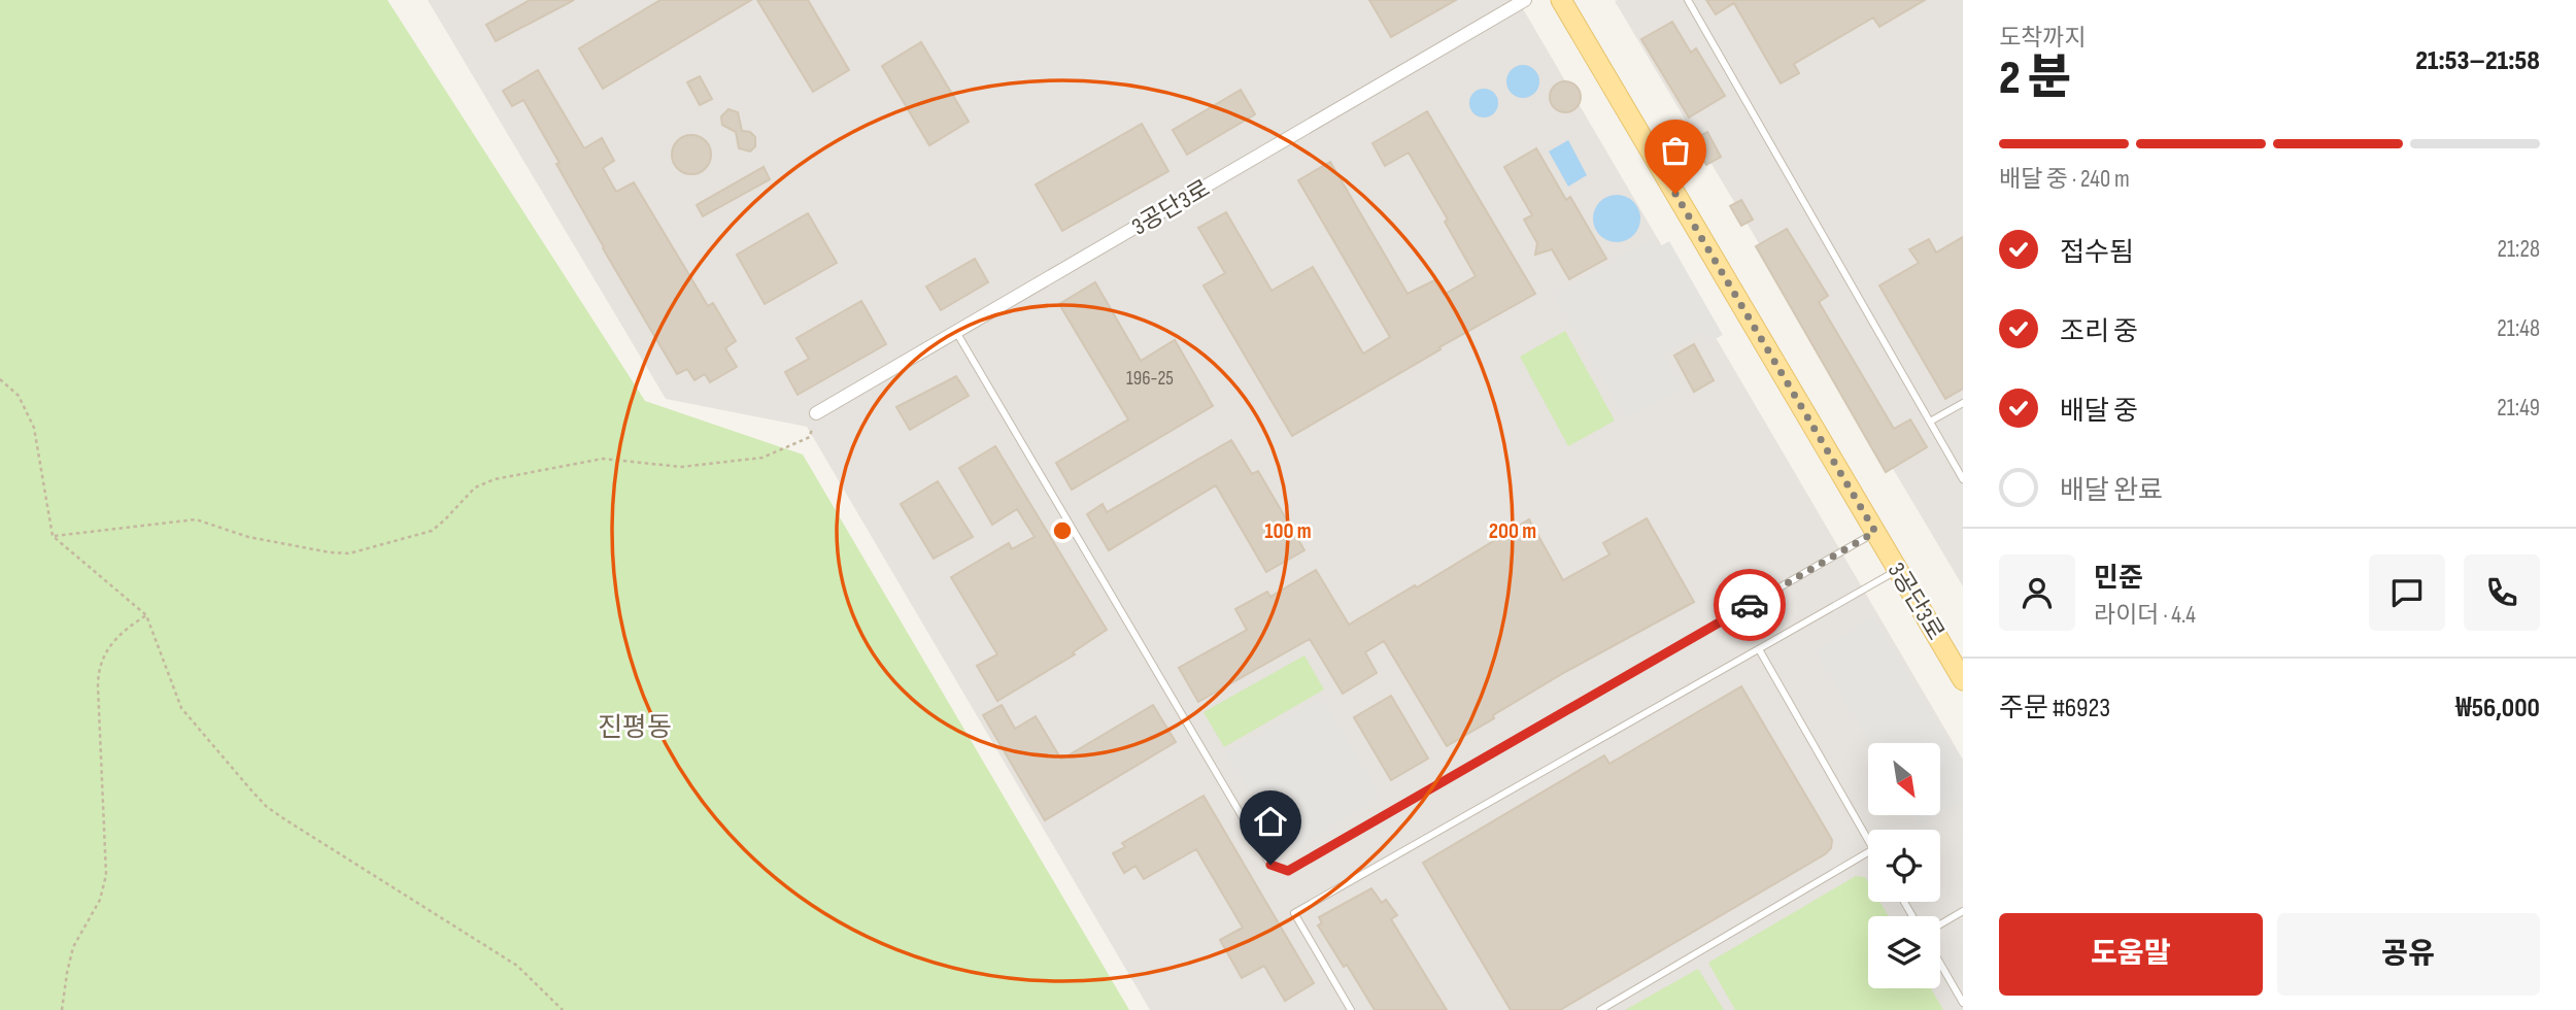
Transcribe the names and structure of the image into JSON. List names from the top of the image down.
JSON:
{
  "streets": {
    "main road": ["3공단3로"]
  },
  "districts": ["진평동"],
  "house_numbers": ["196-25"],
  "north": "bottom right",
  "page": {
    "heading": ["2 분", "도착까지", "21:53–21:58"],
    "panel": [
      "민준",
      "라이더 · 4.4",
      "주문 #6923",
      "₩56,000"
    ],
    "bar": "배달 중 · 240 m",
    "list": [
      ["접수됨", "21:28"],
      ["조리 중", "21:48"],
      ["배달 중", "21:49"],
      "배달 완료"
    ],
    "buttons": ["도움말", "공유"]
  },
  "rings": ["100 m", "200 m"]
}
